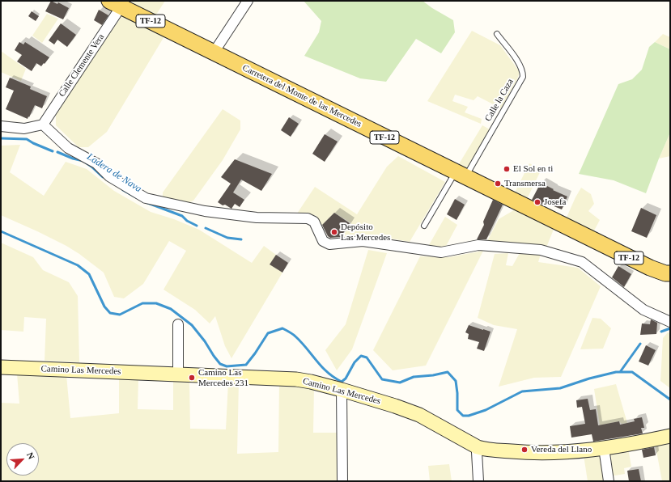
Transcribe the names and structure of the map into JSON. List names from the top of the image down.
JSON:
{
  "streets": {
    "main road": ["TF-12", "Carretera del Monte de las Mercedes", "Camino Las Mercedes"],
    "street": ["Calle Clemente Vera"],
    "lane": ["Calle la Caza"]
  },
  "crossings": [
    ["Calle Clemente Vera", "Carretera del Monte de las Mercedes"],
    ["Carretera del Monte de las Mercedes", "Calle la Caza"]
  ],
  "water": ["Ladera de Nava"],
  "places": [
    "El Sol en ti",
    "Transmersa",
    "Josefa",
    "Depósito Las Mercedes",
    "Camino Las Mercedes 231",
    "Vereda del Llano"
  ],
  "north": "top right"
}
